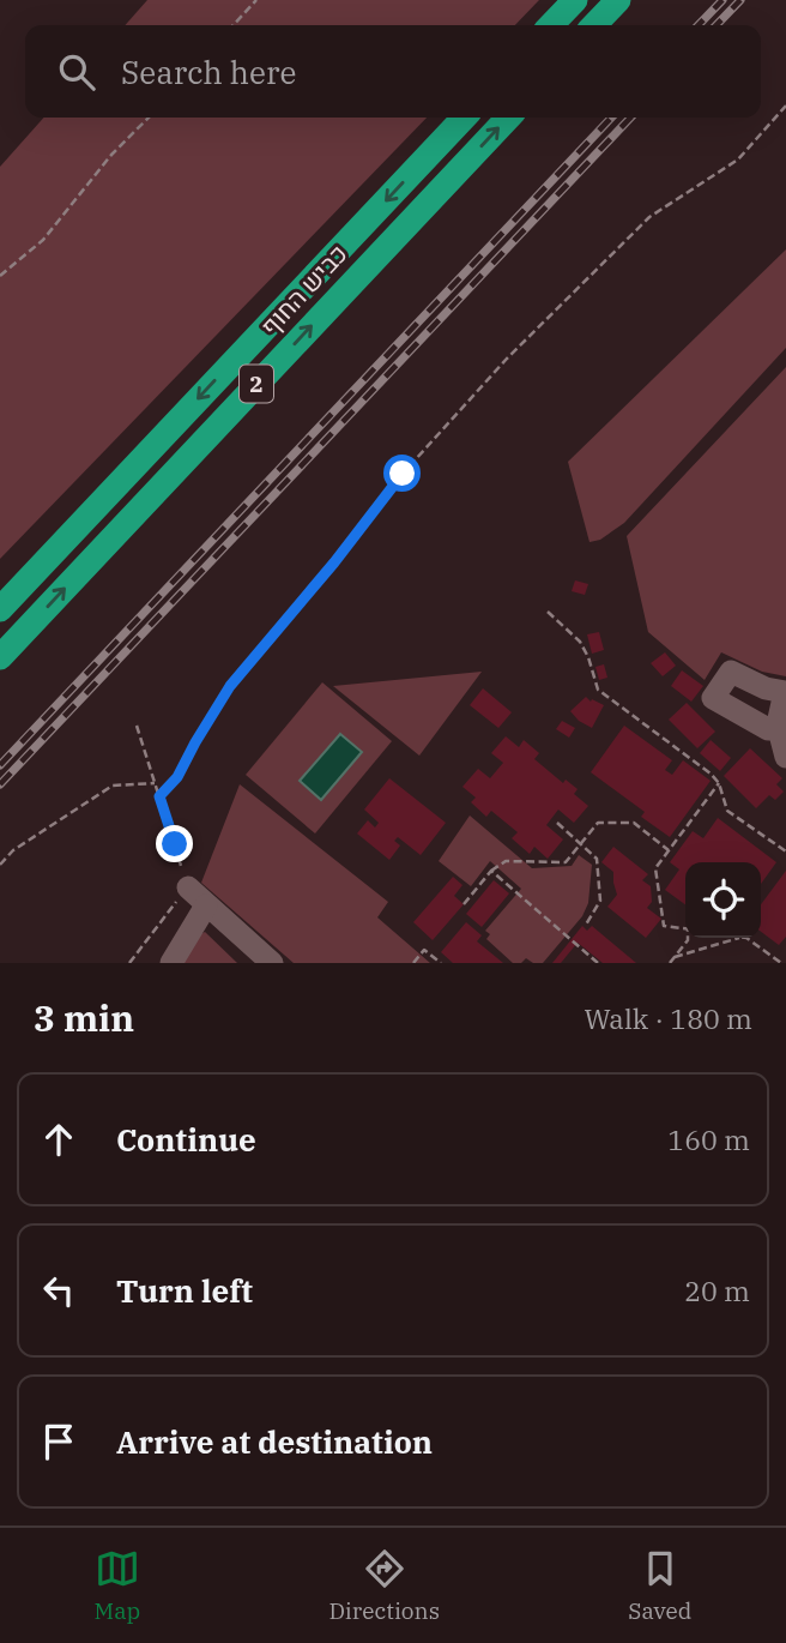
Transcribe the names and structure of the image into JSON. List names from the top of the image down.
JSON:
{
  "streets": {
    "highway": ["כביש החוף", "2"]
  },
  "page": {
    "search": "Search here",
    "heading": ["3 min", "Walk · 180 m"],
    "list": [
      ["Continue", "160 m"],
      ["Turn left", "20 m"],
      "Arrive at destination"
    ],
    "nav": ["Map", "Directions", "Saved"]
  }
}
